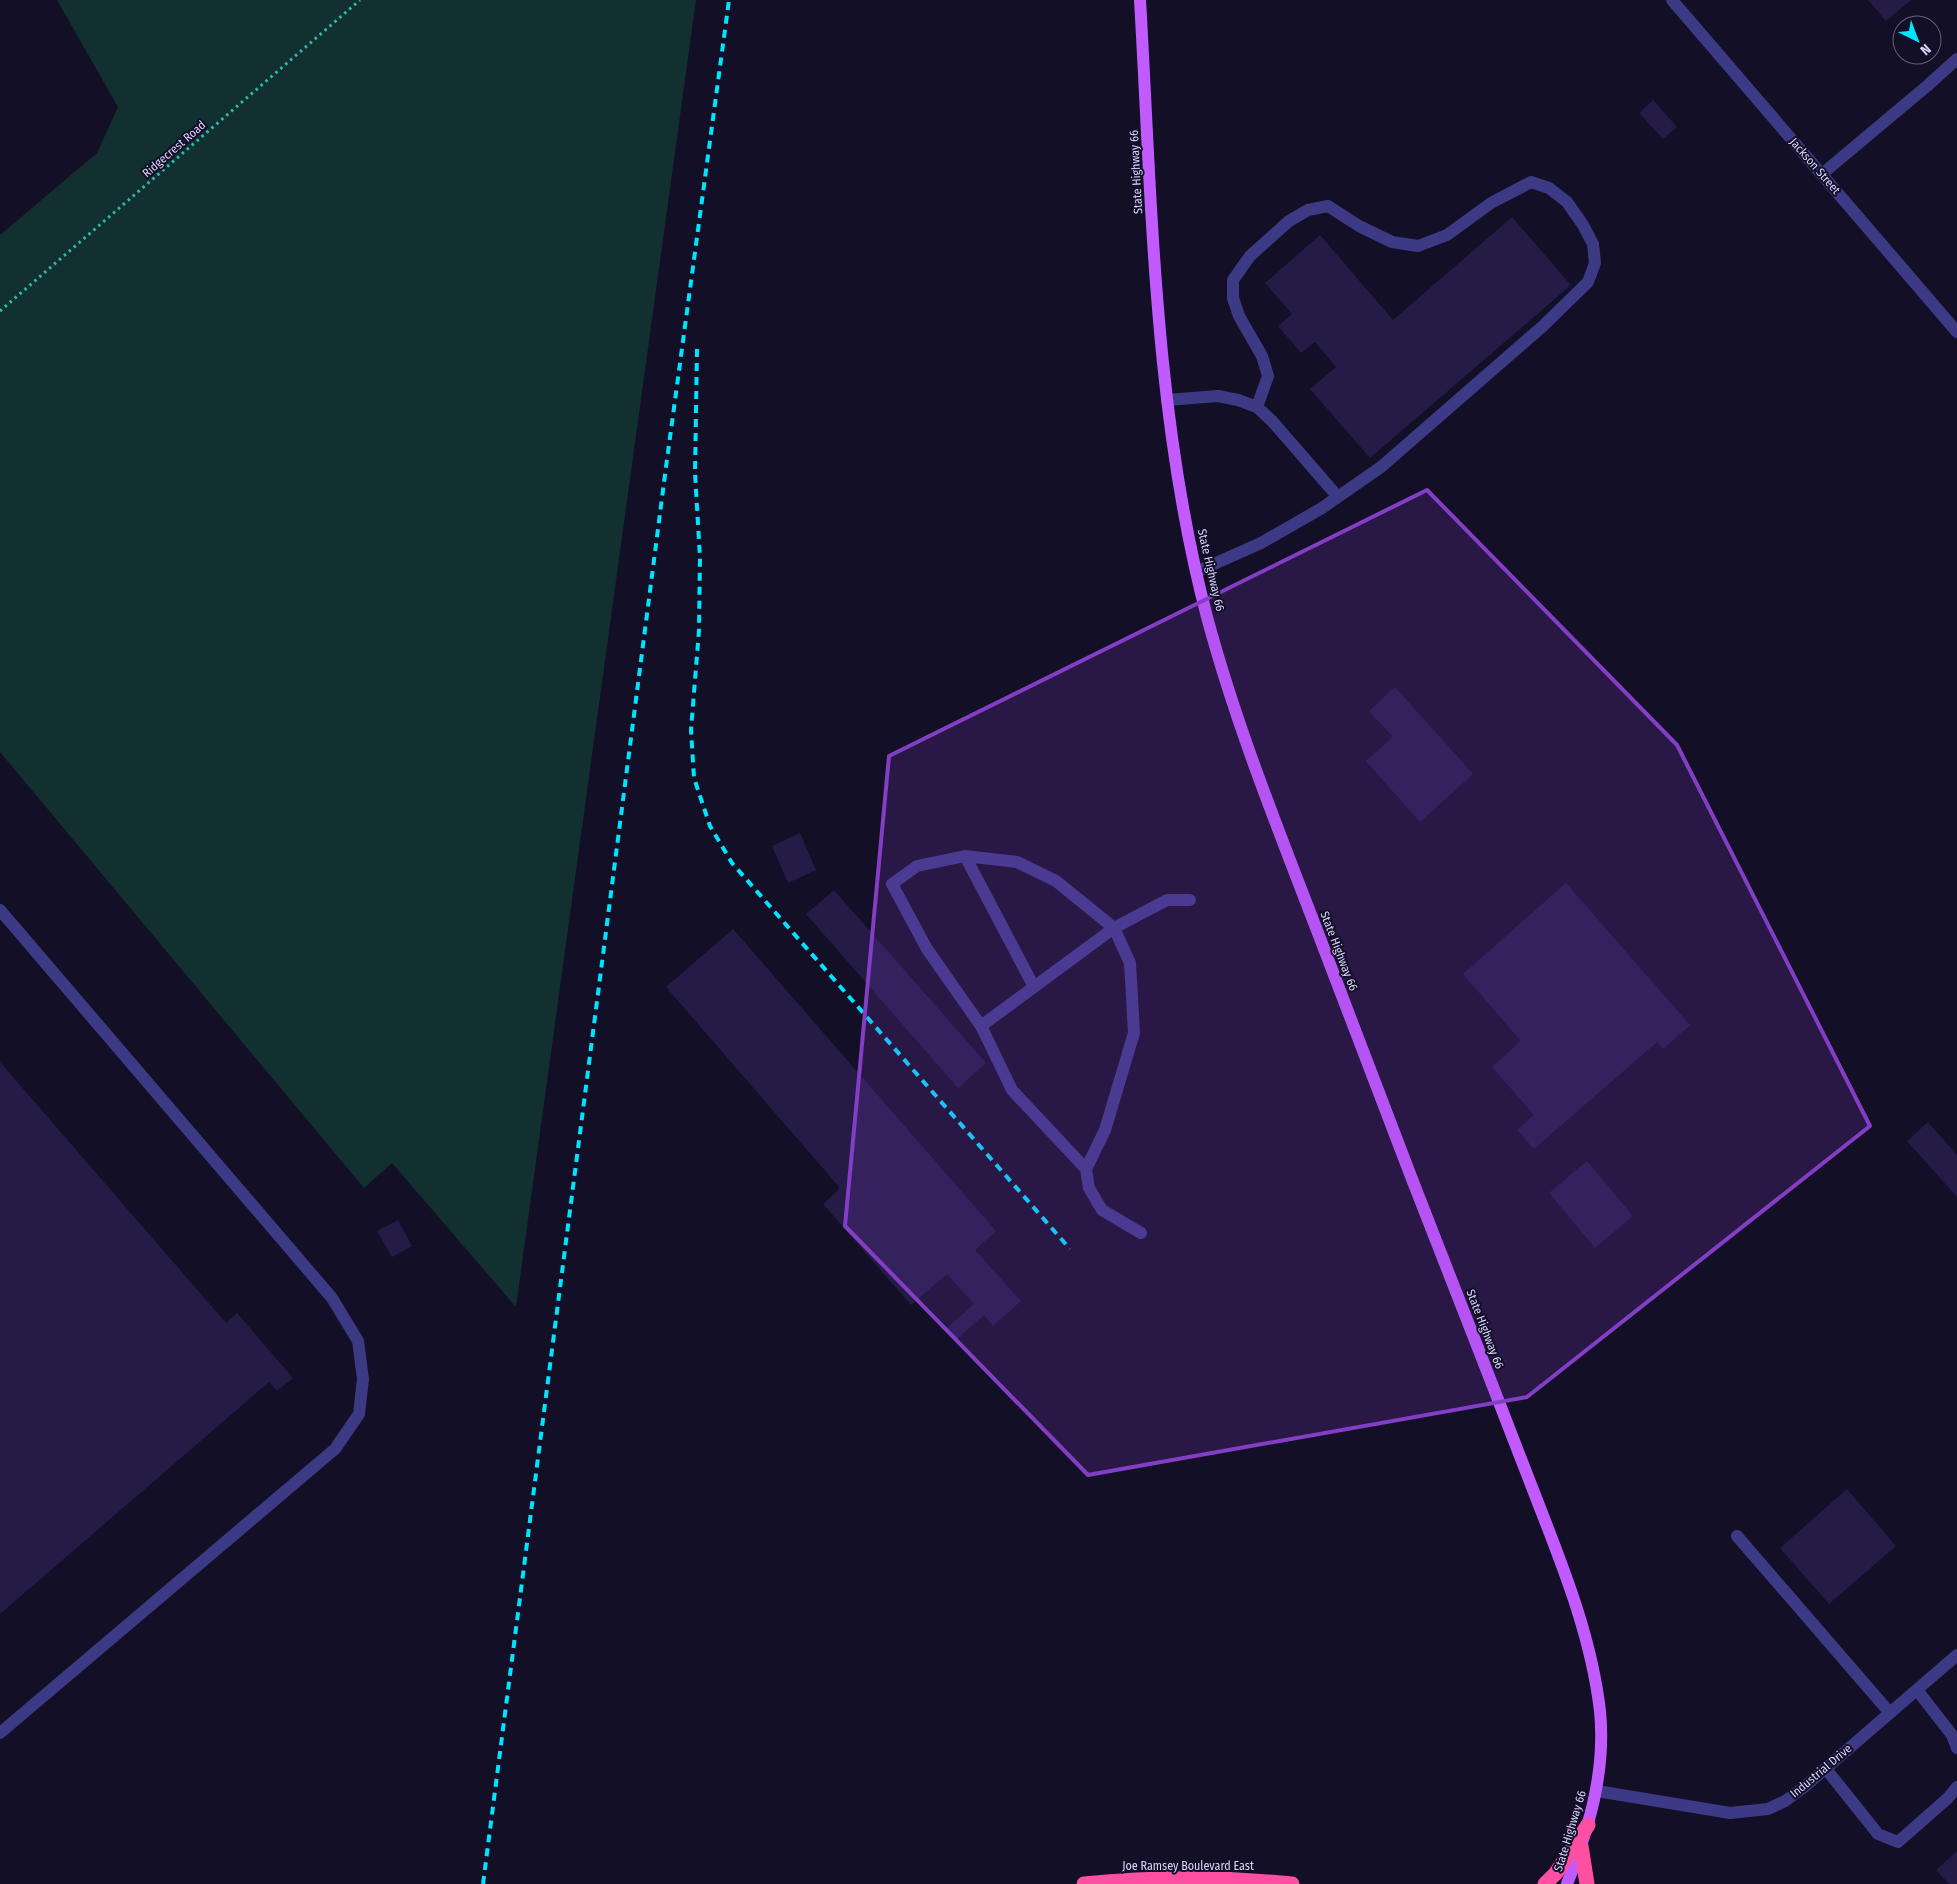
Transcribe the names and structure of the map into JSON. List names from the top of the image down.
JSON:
{
  "streets": {
    "highway": ["Joe Ramsey Boulevard East"],
    "main road": ["State Highway 66"],
    "street": ["Jackson Street", "Industrial Drive"],
    "path": ["Ridgecrest Road"]
  },
  "crossings": [
    ["State Highway 66", "Industrial Drive"]
  ],
  "north": "bottom right"
}
